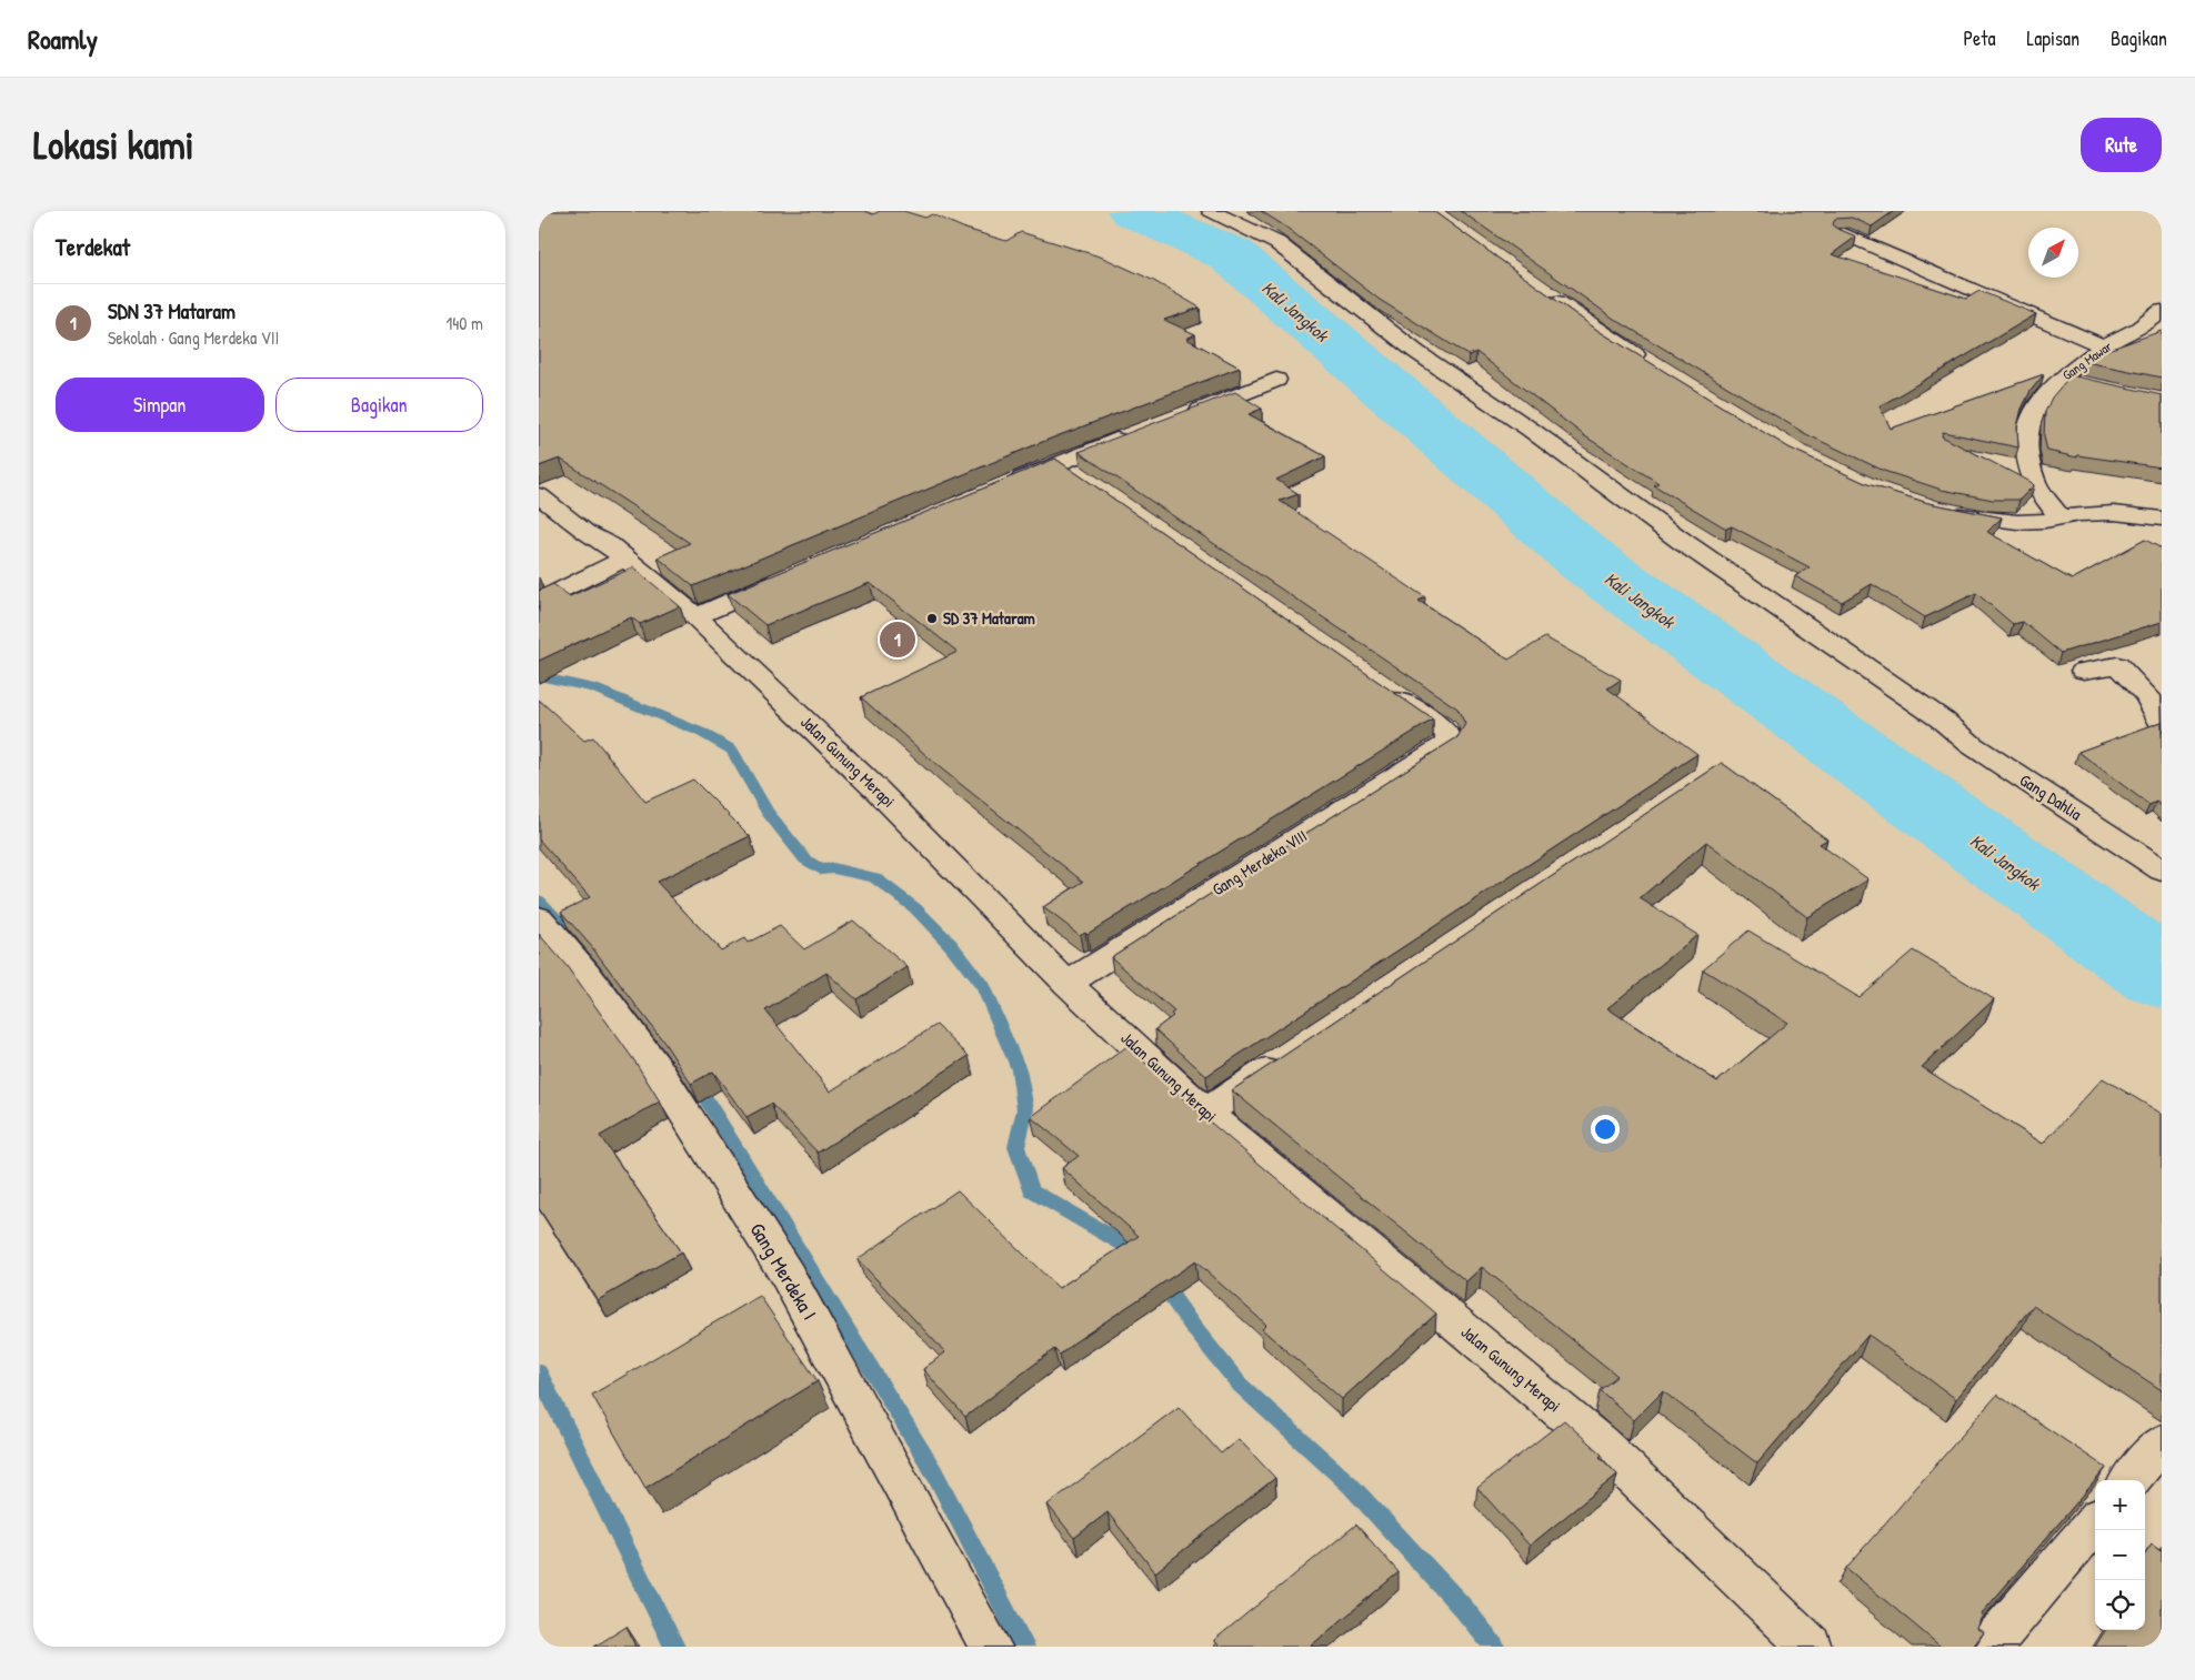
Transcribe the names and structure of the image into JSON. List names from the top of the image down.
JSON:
{
  "streets": {
    "street": [
      "Gang Mawar",
      "Jalan Gunung Merapi",
      "Gang Dahlia",
      "Gang Merdeka VIII",
      "Gang Merdeka I"
    ]
  },
  "crossings": [
    ["Jalan Gunung Merapi", "Gang Merdeka VIII"]
  ],
  "water": ["Kali Jangkok"],
  "places": ["SD 37 Mataram"],
  "north": "top right",
  "page": {
    "header": "Roamly",
    "nav": ["Peta", "Lapisan", "Bagikan"],
    "buttons": [
      "Rute",
      ["Simpan", "Bagikan"]
    ],
    "title": "Lokasi kami",
    "heading": "Terdekat",
    "list": [
      {
        "mark": "1",
        "name": "SDN 37 Mataram",
        "note": "Sekolah · Gang Merdeka VII",
        "value": "140 m"
      }
    ],
    "pins": "1",
    "map_buttons": ["+", "−"]
  }
}
